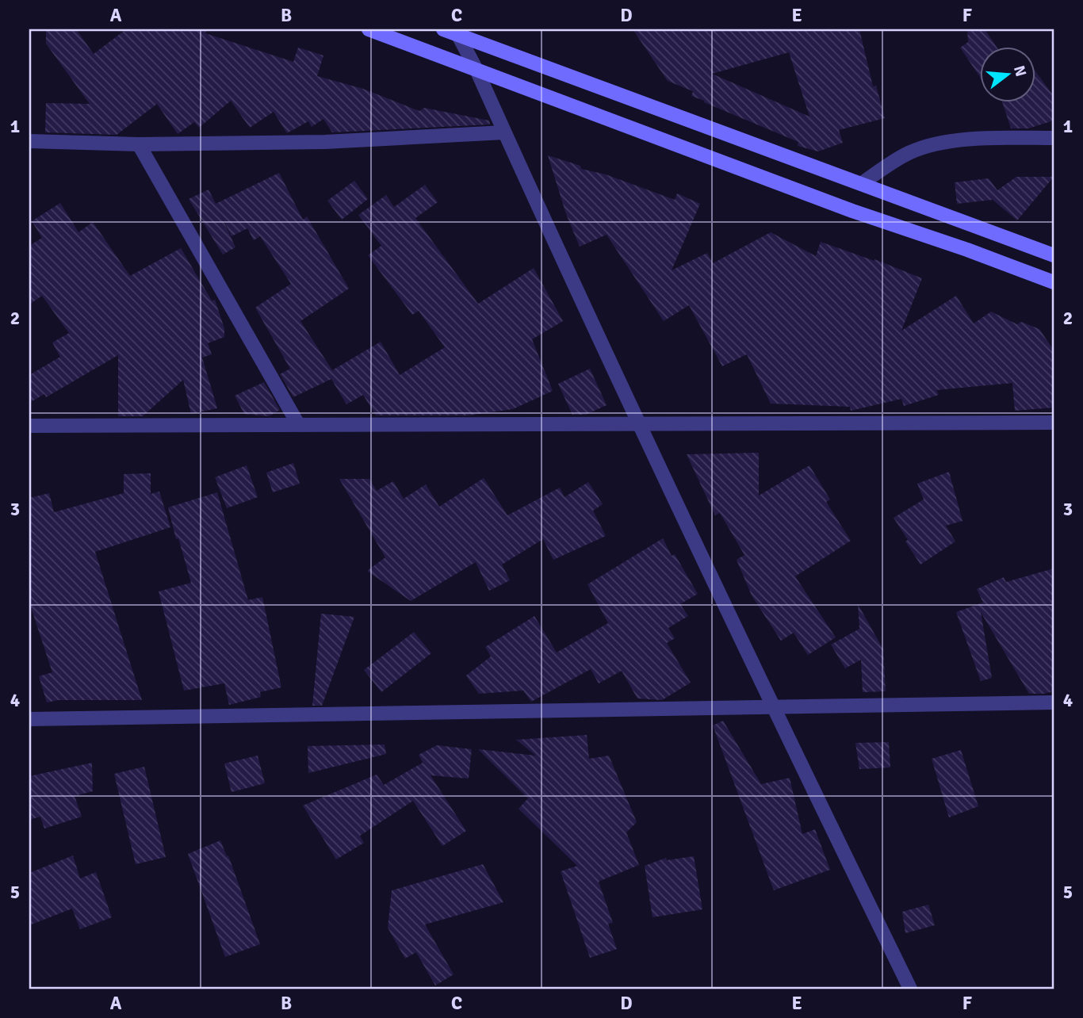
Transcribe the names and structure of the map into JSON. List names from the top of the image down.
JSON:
{
  "north": "right",
  "grid": {
    "columns": [
      "A",
      "B",
      "C",
      "D",
      "E",
      "F"
    ],
    "rows": [
      "1",
      "2",
      "3",
      "4",
      "5"
    ]
  }
}
